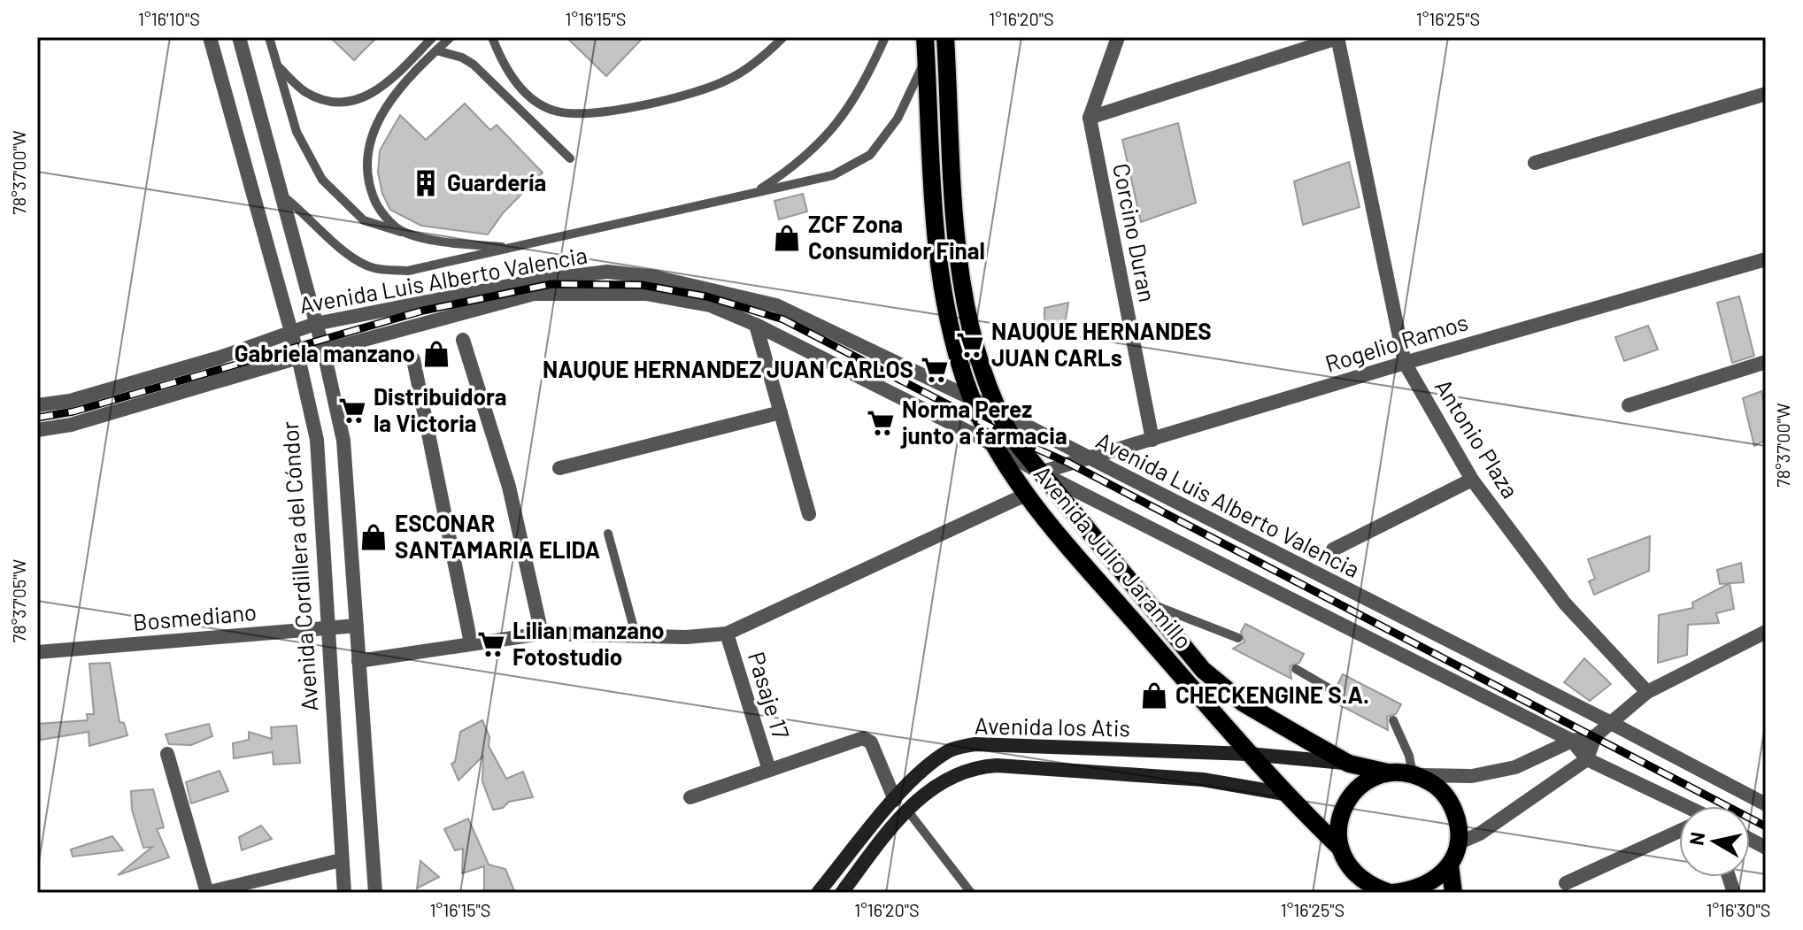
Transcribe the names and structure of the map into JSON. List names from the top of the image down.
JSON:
{
  "streets": {
    "main road": ["Avenida Julio Jaramillo", "Avenida los Atis"],
    "street": [
      "Corcino Duran",
      "Avenida Luis Alberto Valencia",
      "Rogelio Ramos",
      "Antonio Plaza",
      "Avenida Cordillera del Cóndor",
      "Bosmediano",
      "Pasaje 17"
    ]
  },
  "crossings": [
    ["Corcino Duran", "Rogelio Ramos"],
    ["Avenida Luis Alberto Valencia", "Rogelio Ramos"],
    ["Avenida Luis Alberto Valencia", "Avenida Julio Jaramillo"],
    ["Avenida Luis Alberto Valencia", "Avenida Cordillera del Cóndor"],
    ["Rogelio Ramos", "Antonio Plaza"],
    ["Rogelio Ramos", "Avenida Julio Jaramillo"],
    ["Avenida Julio Jaramillo", "Avenida los Atis"],
    ["Avenida Cordillera del Cóndor", "Bosmediano"]
  ],
  "places": {
    "building": ["Guardería"],
    "shop": [
      "ZCF Zona Consumidor Final",
      "Gabriela manzano",
      "ESCONAR SANTAMARIA ELIDA",
      "CHECKENGINE S.A."
    ],
    "supermarket": [
      "NAUQUE HERNANDES JUAN CARLs",
      "NAUQUE HERNANDEZ JUAN CARLOS",
      "Distribuidora la Victoria",
      "Norma Perez junto a farmacia",
      "Lilian manzano Fotostudio"
    ]
  },
  "north": "left",
  "coordinates": [
    "1°16'10\"S",
    "1°16'15\"S",
    "1°16'20\"S",
    "1°16'25\"S",
    "78°37'00\"W",
    "78°37'05\"W",
    "1°16'30\"S"
  ]
}
